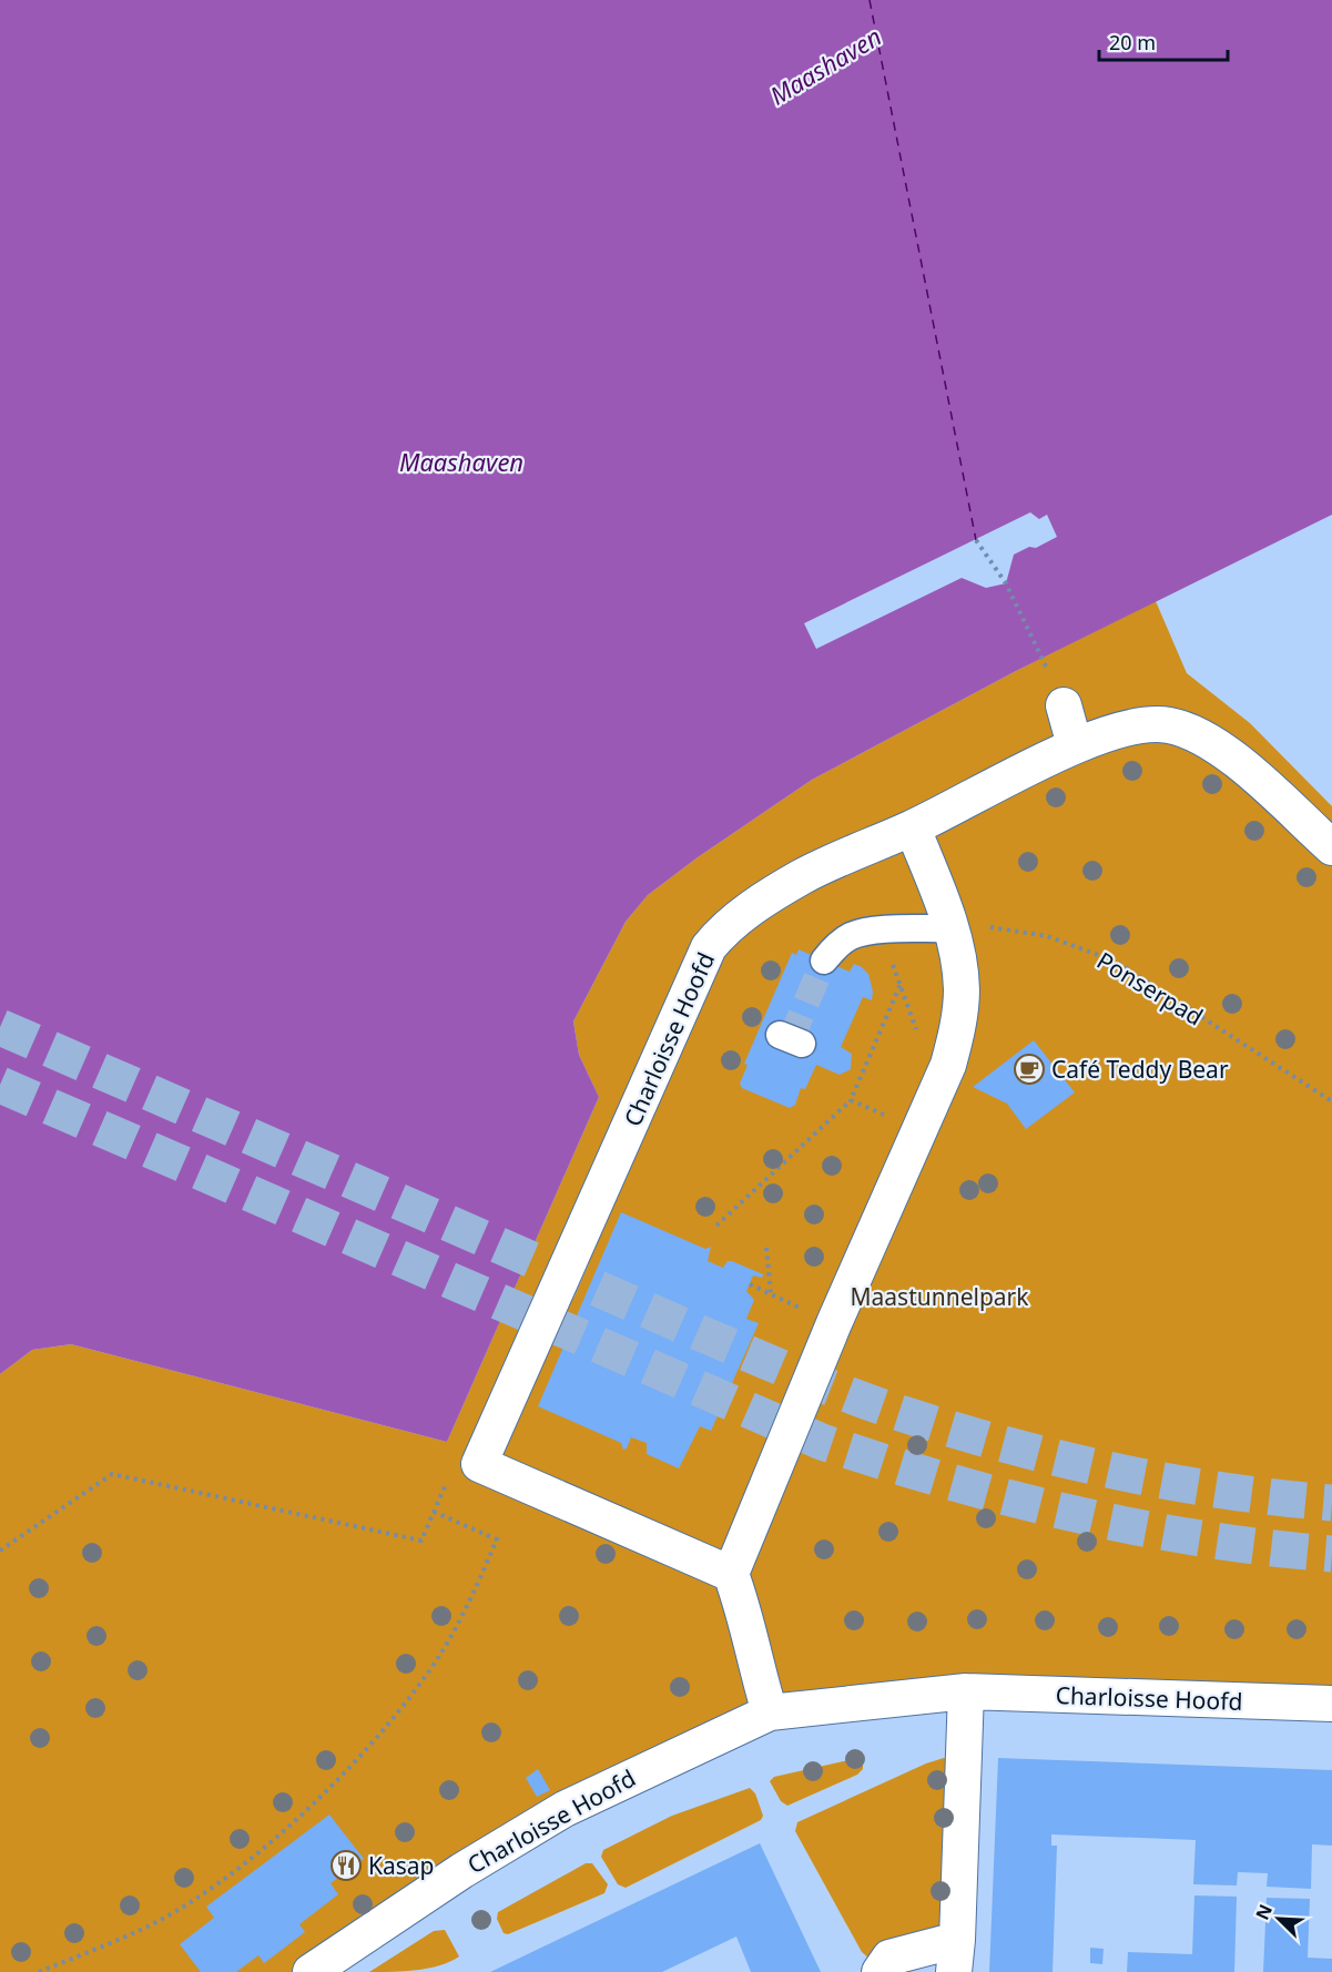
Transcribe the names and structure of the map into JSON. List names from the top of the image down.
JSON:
{
  "streets": {
    "street": ["Charloisse Hoofd"],
    "path": ["Ponserpad"]
  },
  "water": ["Maashaven"],
  "parks": ["Maastunnelpark"],
  "places": {
    "cafe": ["Café Teddy Bear"],
    "restaurant": ["Kasap"]
  },
  "scale_bar": "20 m",
  "north": "top left"
}
